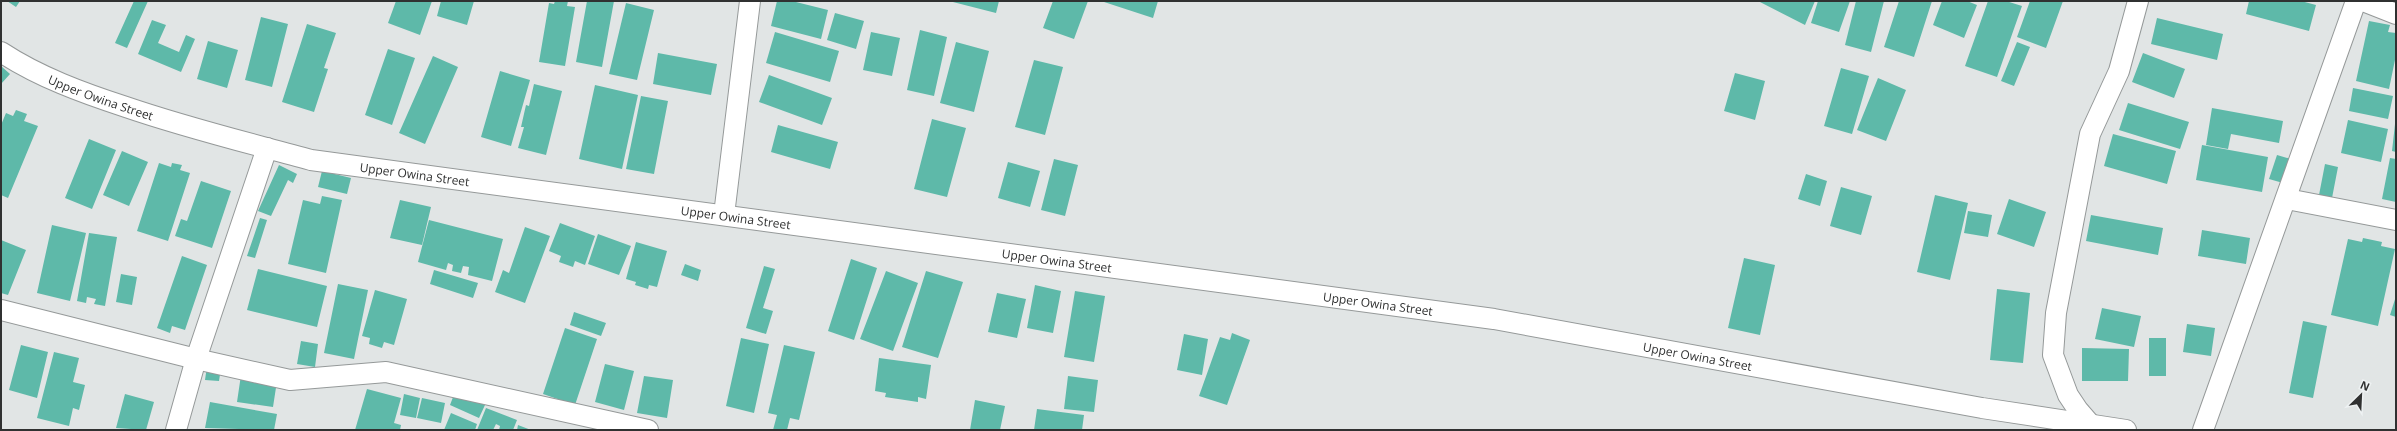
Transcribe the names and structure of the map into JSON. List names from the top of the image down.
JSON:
{
  "streets": {
    "street": ["Upper Owina Street"]
  },
  "north": "top right"
}
